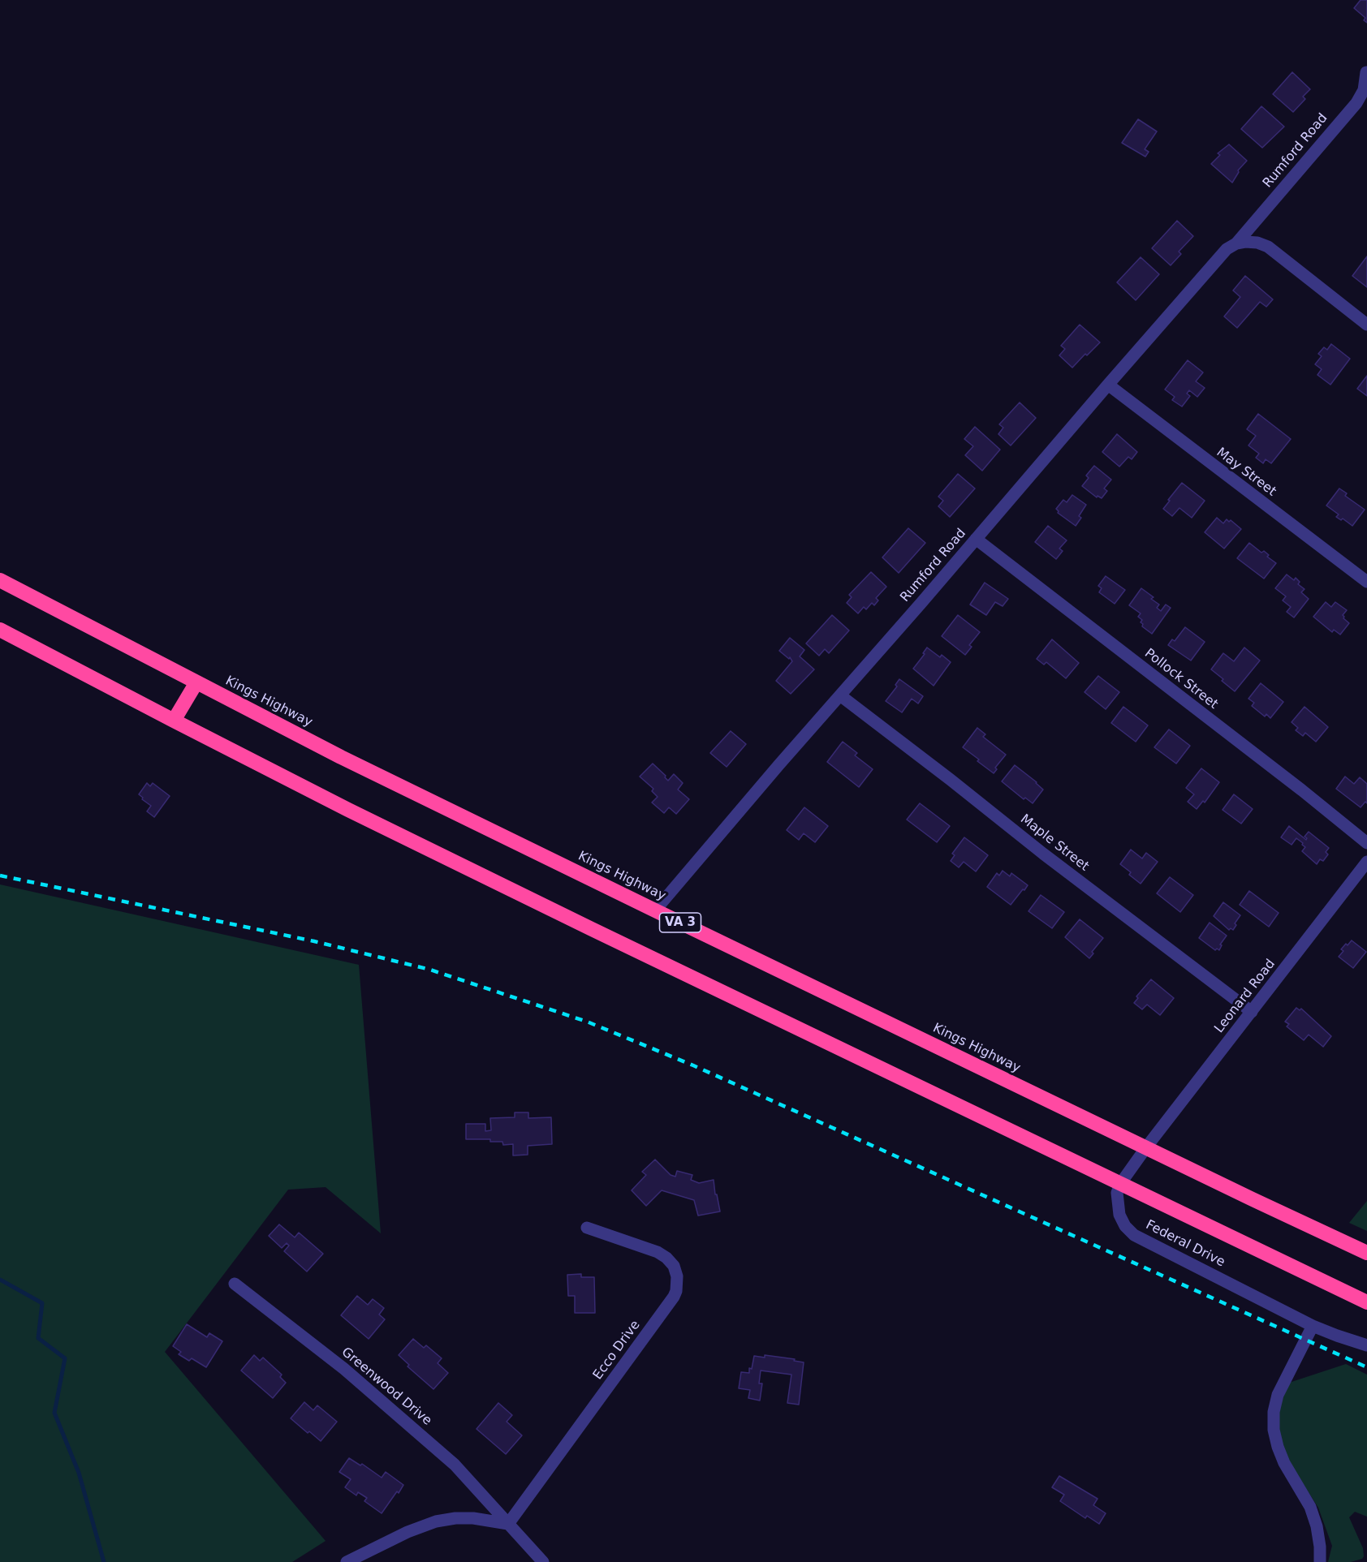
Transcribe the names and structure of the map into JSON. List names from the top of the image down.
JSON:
{
  "streets": {
    "highway": ["Kings Highway", "VA 3"],
    "street": [
      "Rumford Road",
      "May Street",
      "Pollock Street",
      "Maple Street",
      "Leonard Road",
      "Federal Drive",
      "Ecco Drive",
      "Greenwood Drive"
    ]
  },
  "crossings": [
    ["Rumford Road", "May Street"],
    ["Rumford Road", "Pollock Street"],
    ["Rumford Road", "Kings Highway"],
    ["Rumford Road", "Maple Street"],
    ["Kings Highway", "Leonard Road"],
    ["Maple Street", "Leonard Road"],
    ["Ecco Drive", "Greenwood Drive"]
  ]
}
